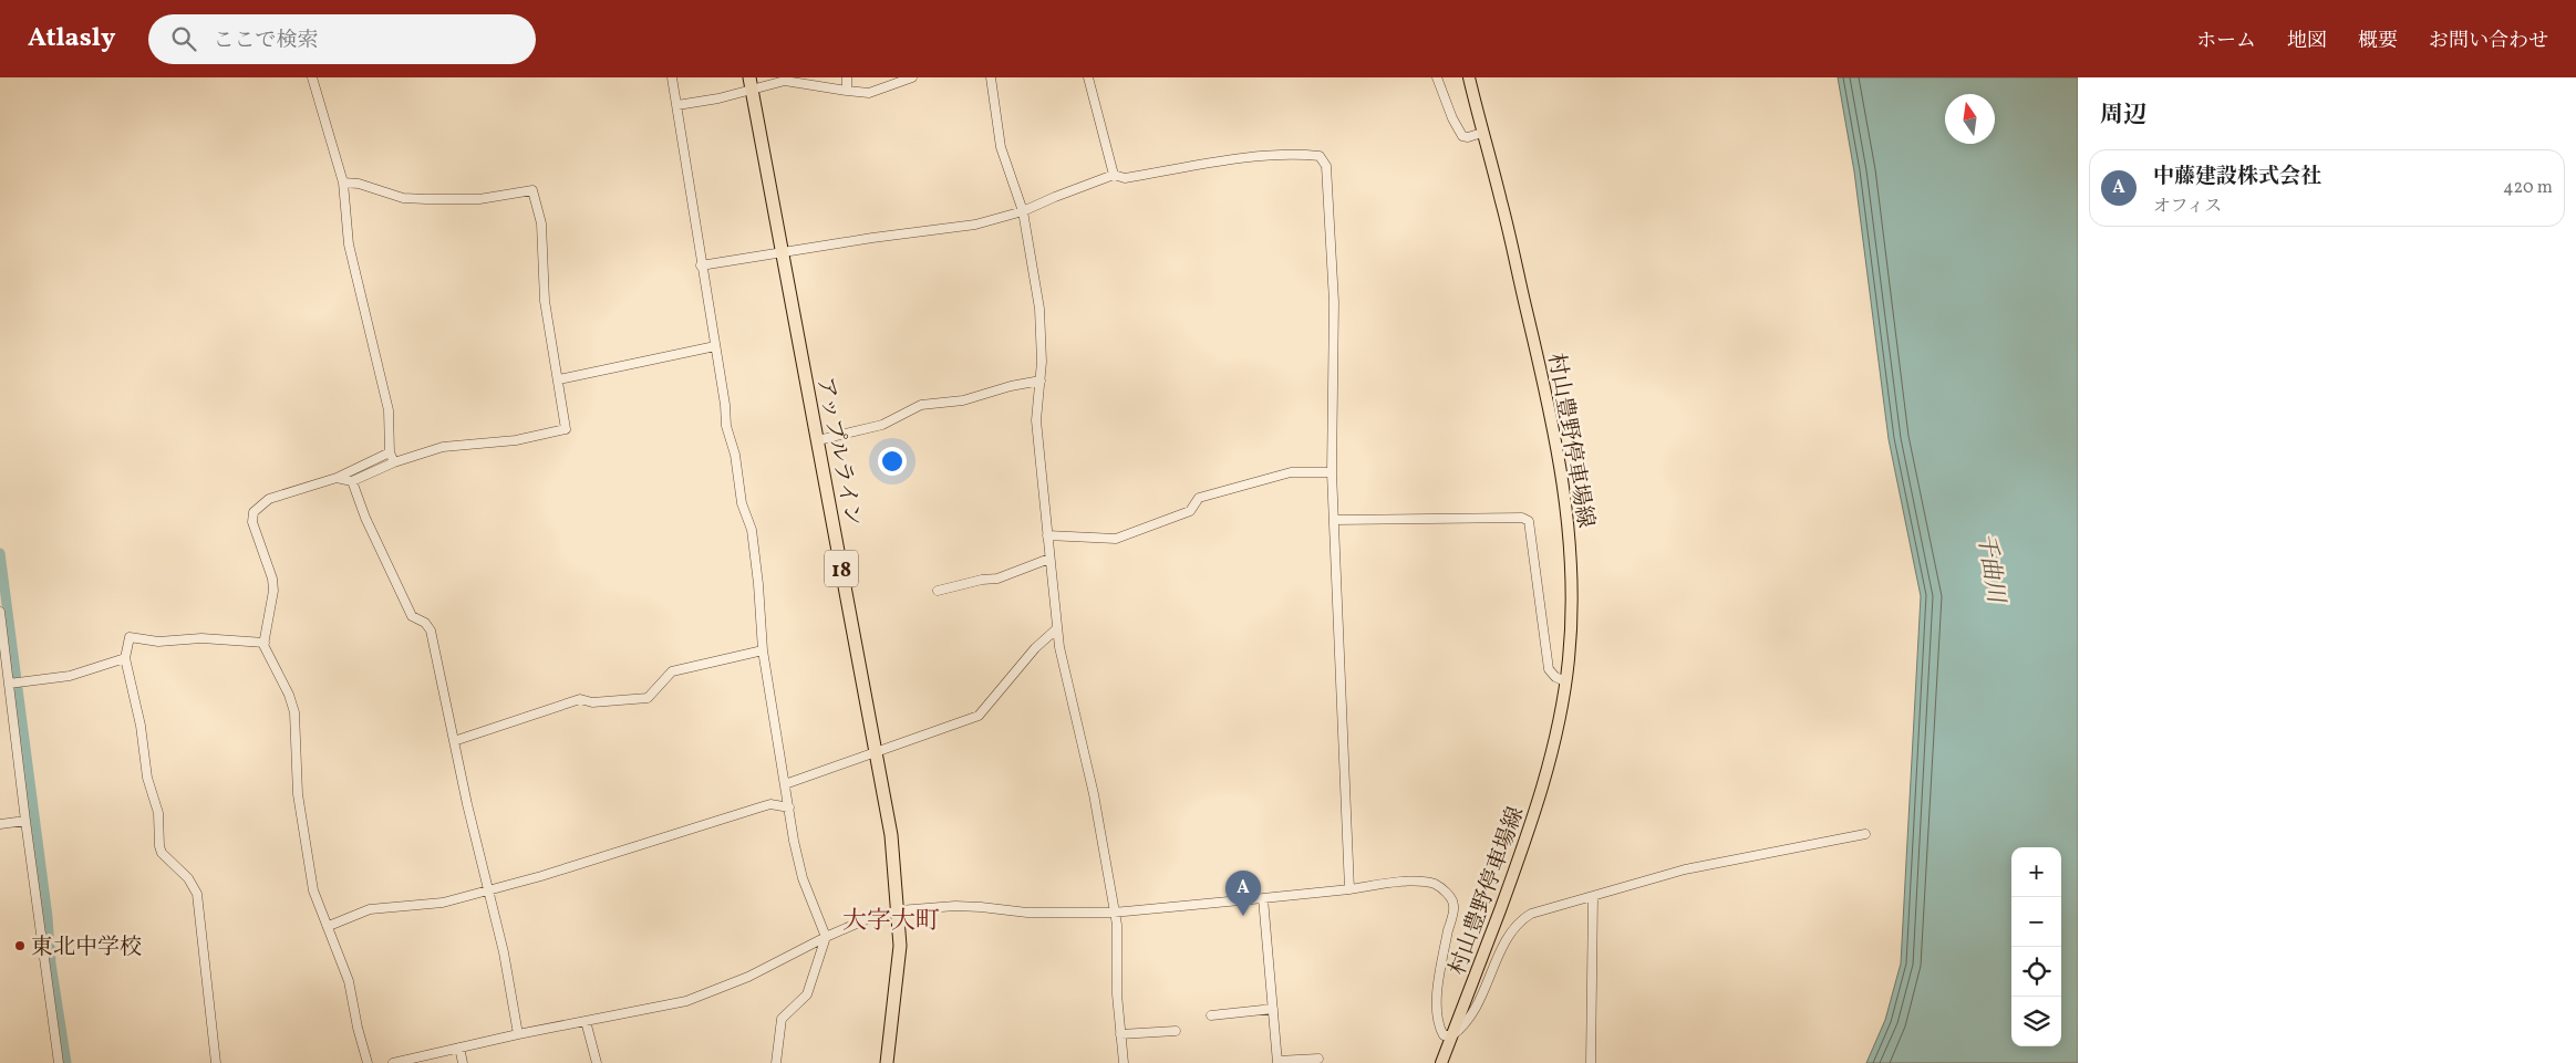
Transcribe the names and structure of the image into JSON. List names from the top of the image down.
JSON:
{
  "streets": {
    "highway": ["アップルライン", "18"],
    "main road": ["村山豊野停車場線"]
  },
  "districts": ["大字大町"],
  "water": ["千曲川"],
  "places": ["東北中学校"],
  "north": "top",
  "page": {
    "header": "Atlasly",
    "search": "ここで検索",
    "nav": [
      "ホーム",
      "地図",
      "概要",
      "お問い合わせ"
    ],
    "heading": "周辺",
    "list": [
      {
        "mark": "A",
        "name": "中藤建設株式会社",
        "note": "オフィス",
        "value": "420 m"
      }
    ],
    "map_buttons": ["+", "−"],
    "pins": "A"
  }
}
